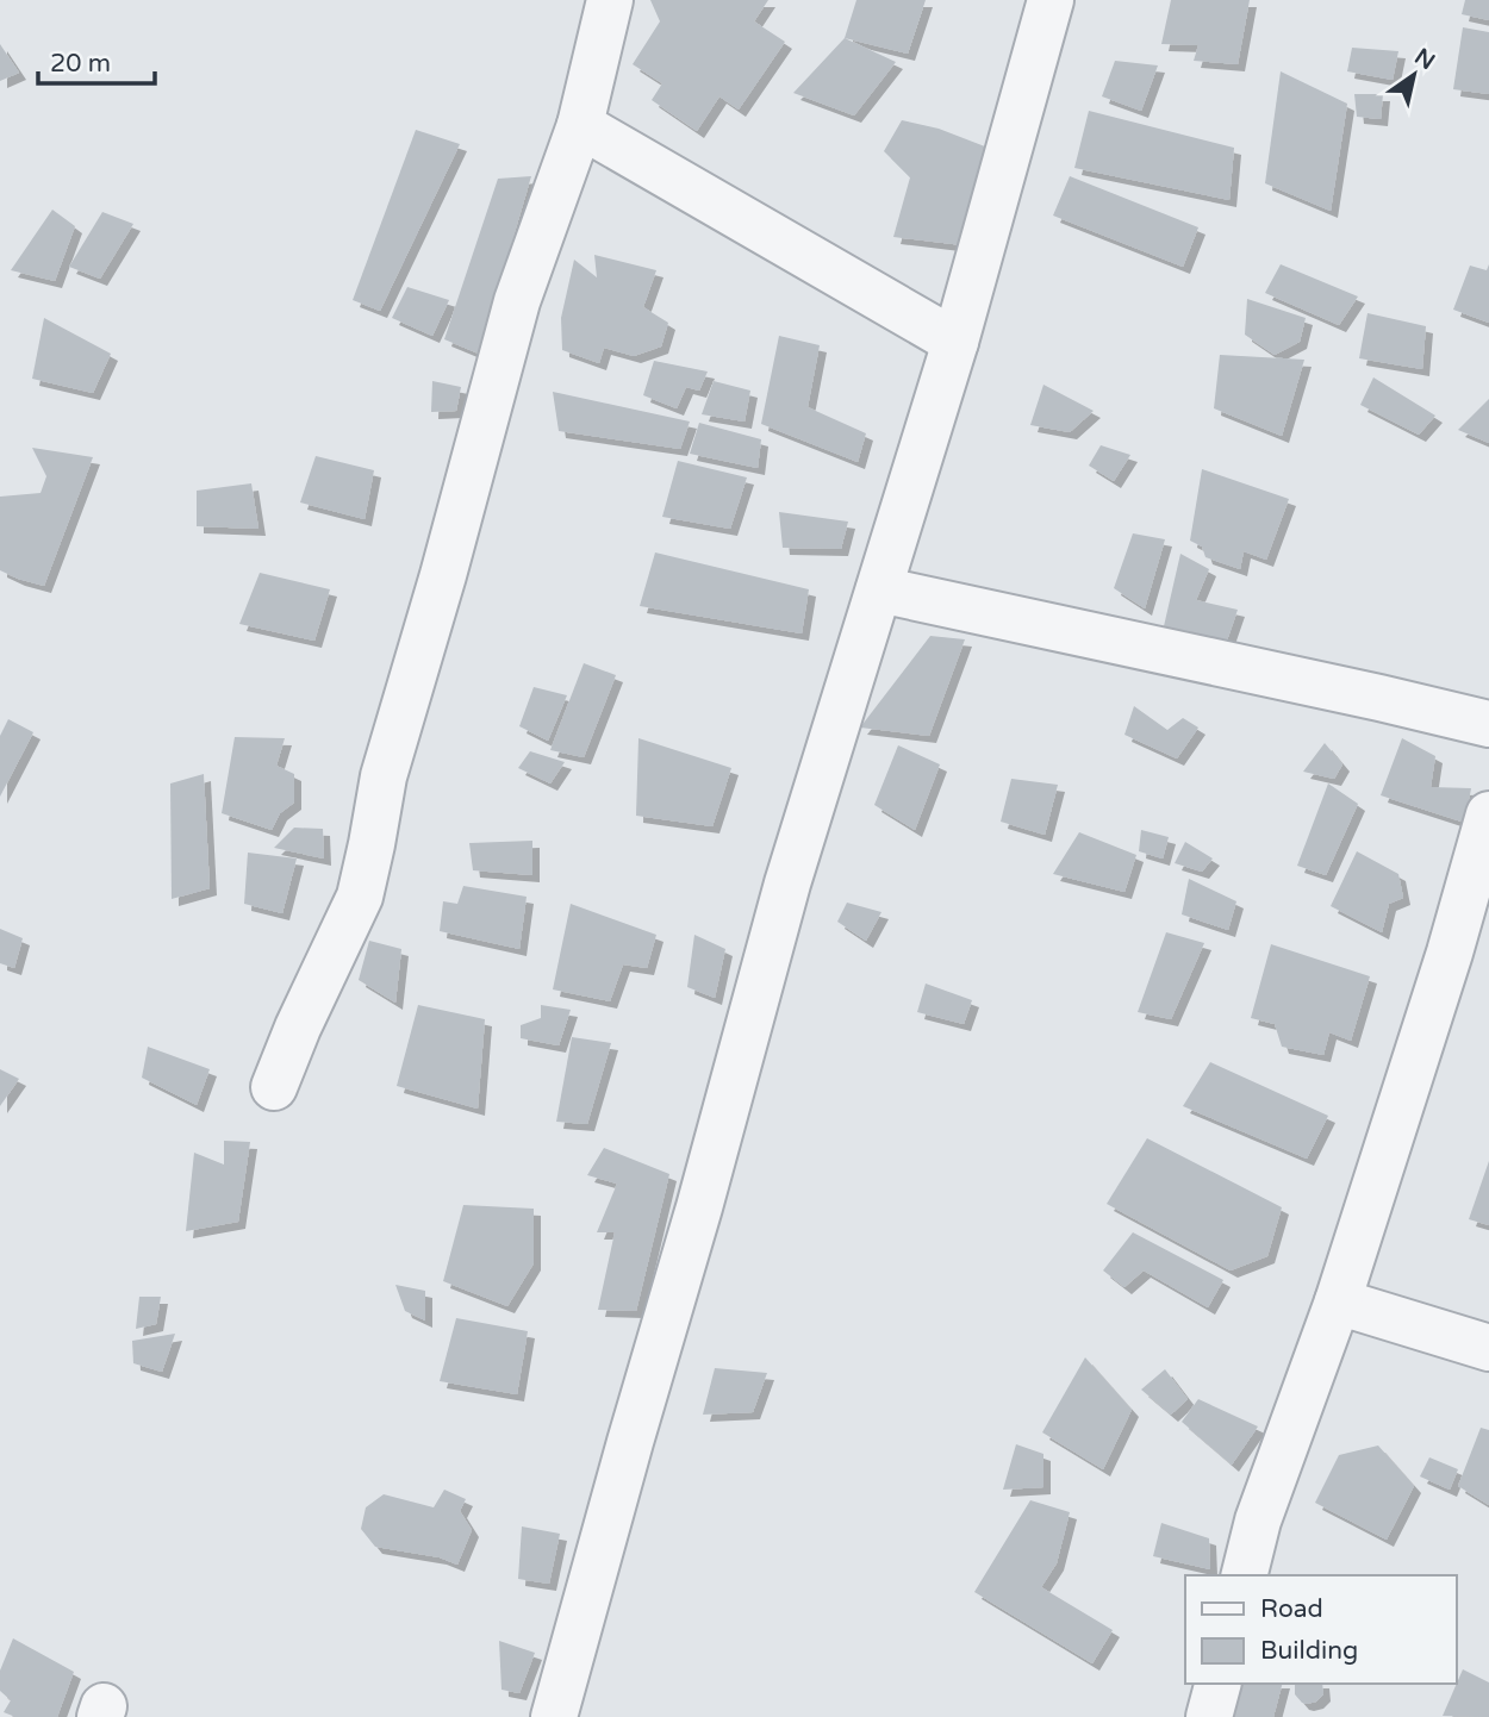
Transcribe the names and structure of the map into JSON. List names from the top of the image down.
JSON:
{
  "legend": ["Road", "Building"],
  "scale_bar": "20 m",
  "north": "top right"
}
